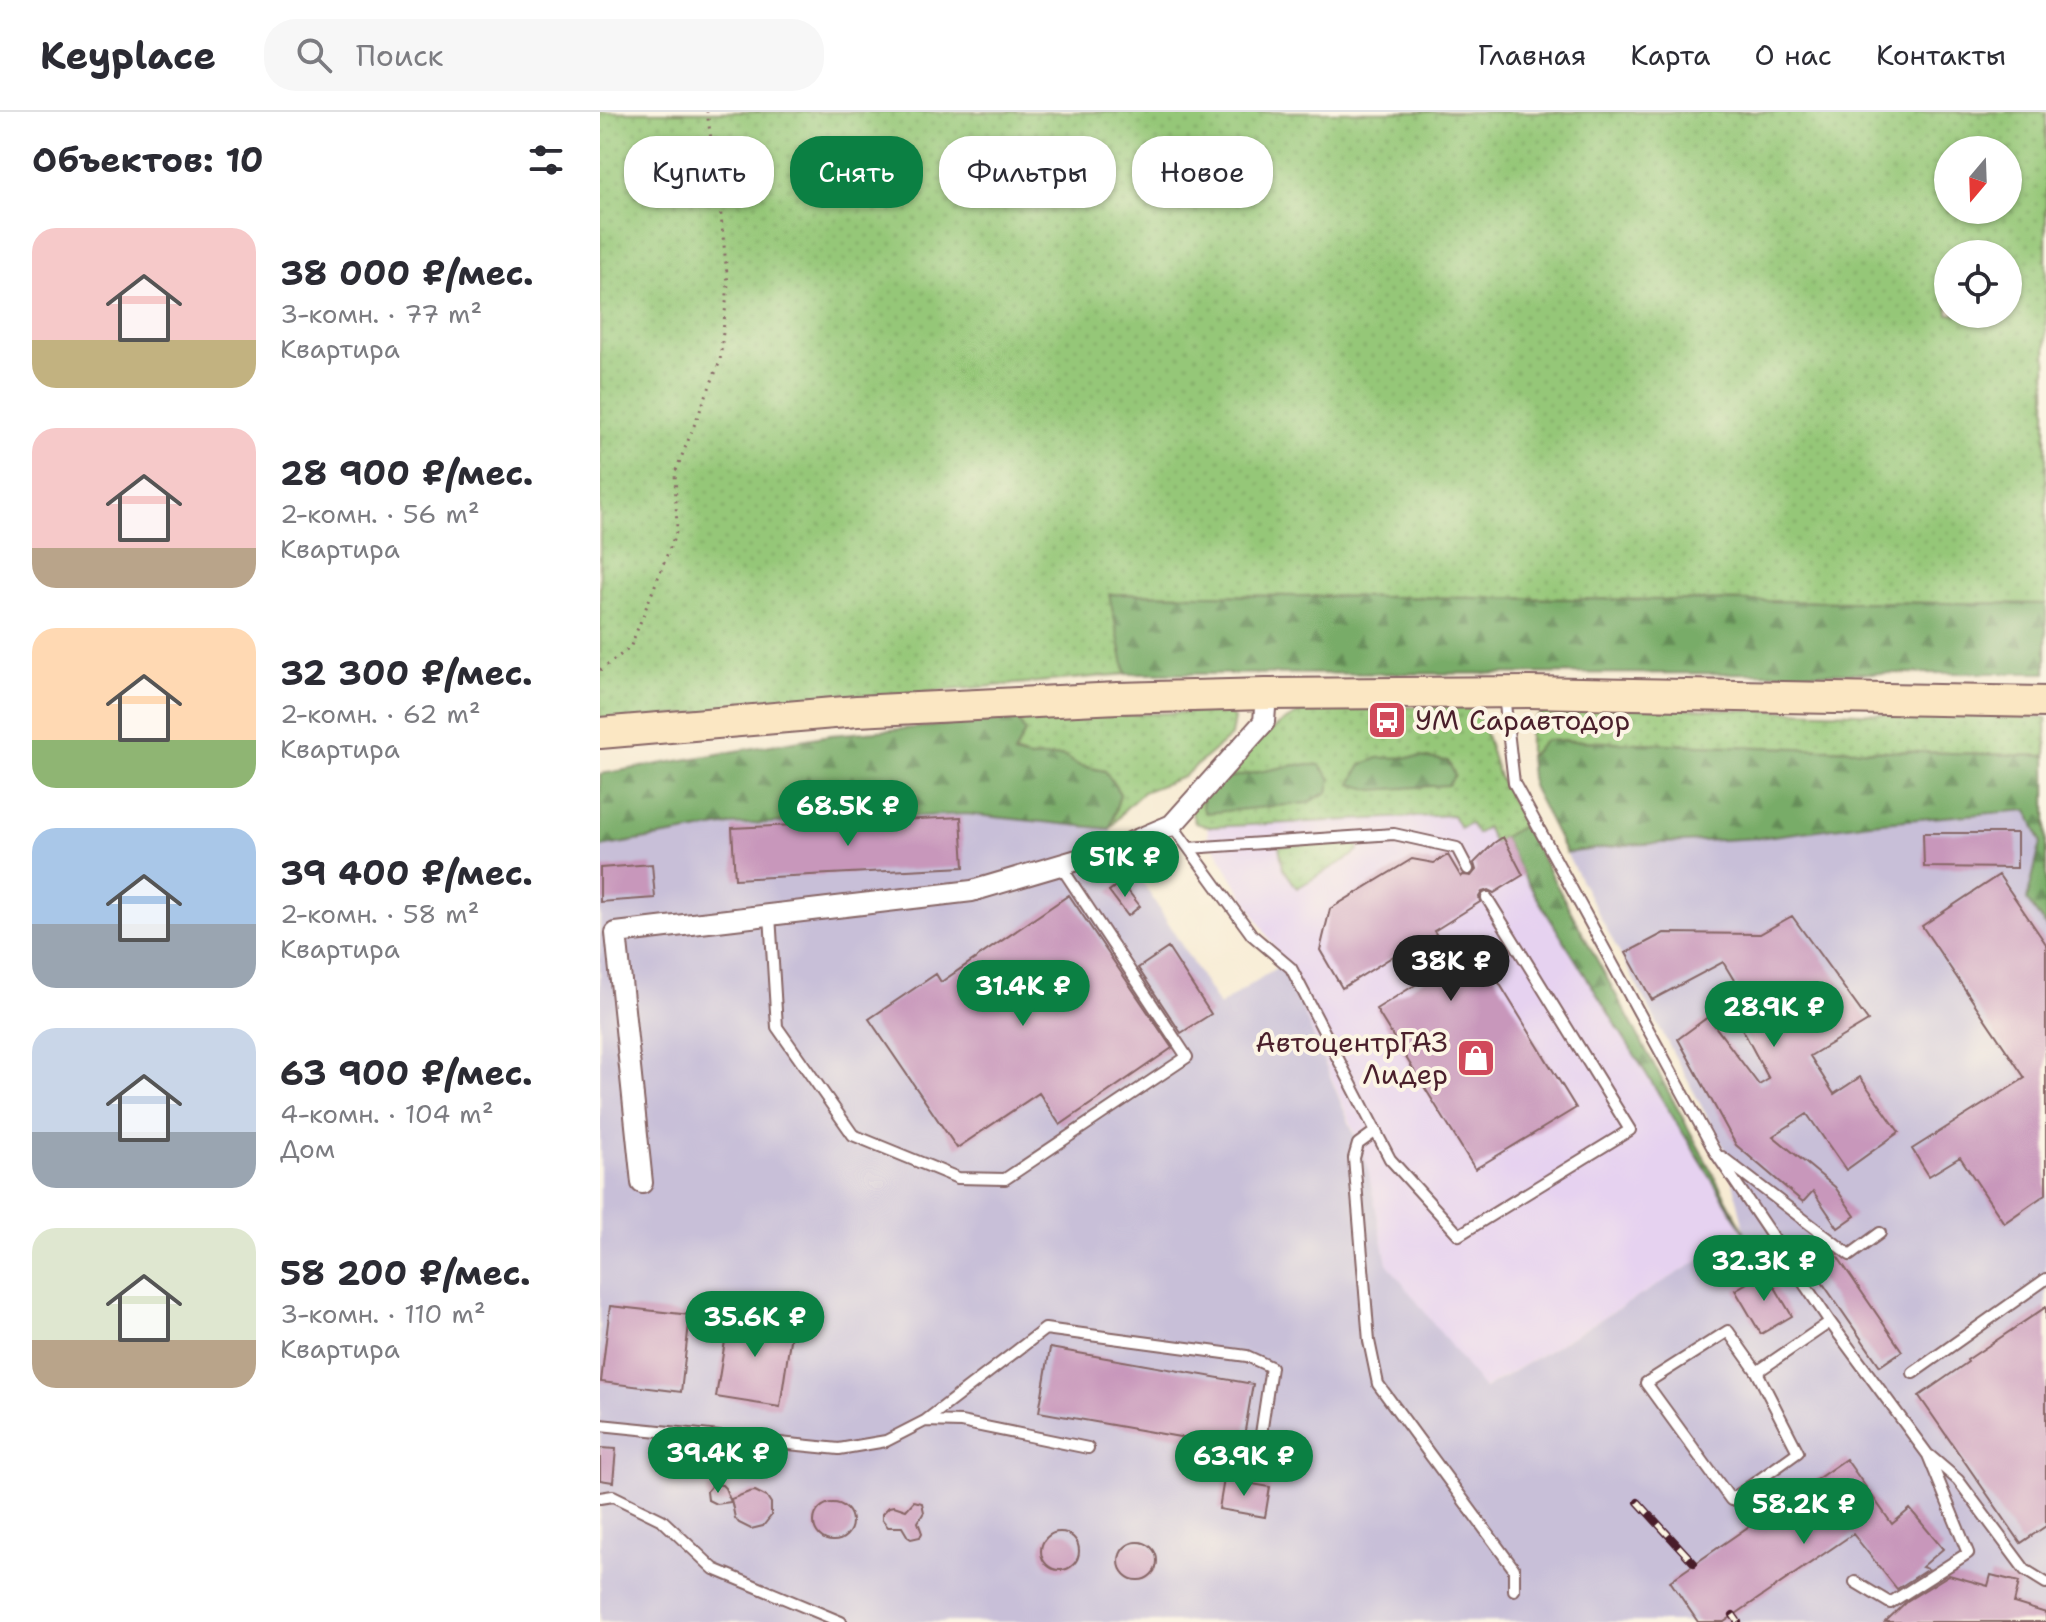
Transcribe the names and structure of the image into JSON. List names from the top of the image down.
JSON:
{
  "places": {
    "bus stop": ["УМ Саравтодор"],
    "shop": ["АвтоцентрГАЗ Лидер"]
  },
  "north": "bottom",
  "page": {
    "header": "Keyplace",
    "search": "Поиск",
    "nav": [
      "Главная",
      "Карта",
      "О нас",
      "Контакты"
    ],
    "heading": "Объектов: 10",
    "chip": [
      "Купить",
      "Снять",
      "Фильтры",
      "Новое"
    ],
    "list": [
      {
        "name": "38 000 ₽/мес.",
        "note": "3-комн. · 77 m² · Квартира"
      },
      {
        "name": "28 900 ₽/мес.",
        "note": "2-комн. · 56 m² · Квартира"
      },
      {
        "name": "32 300 ₽/мес.",
        "note": "2-комн. · 62 m² · Квартира"
      },
      {
        "name": "39 400 ₽/мес.",
        "note": "2-комн. · 58 m² · Квартира"
      },
      {
        "name": "63 900 ₽/мес.",
        "note": "4-комн. · 104 m² · Дом"
      },
      {
        "name": "58 200 ₽/мес.",
        "note": "3-комн. · 110 m² · Квартира"
      }
    ],
    "price": [
      "68.5K ₽",
      "51K ₽",
      "38K ₽",
      "31.4K ₽",
      "28.9K ₽",
      "32.3K ₽",
      "35.6K ₽",
      "39.4K ₽",
      "63.9K ₽",
      "58.2K ₽"
    ]
  }
}
